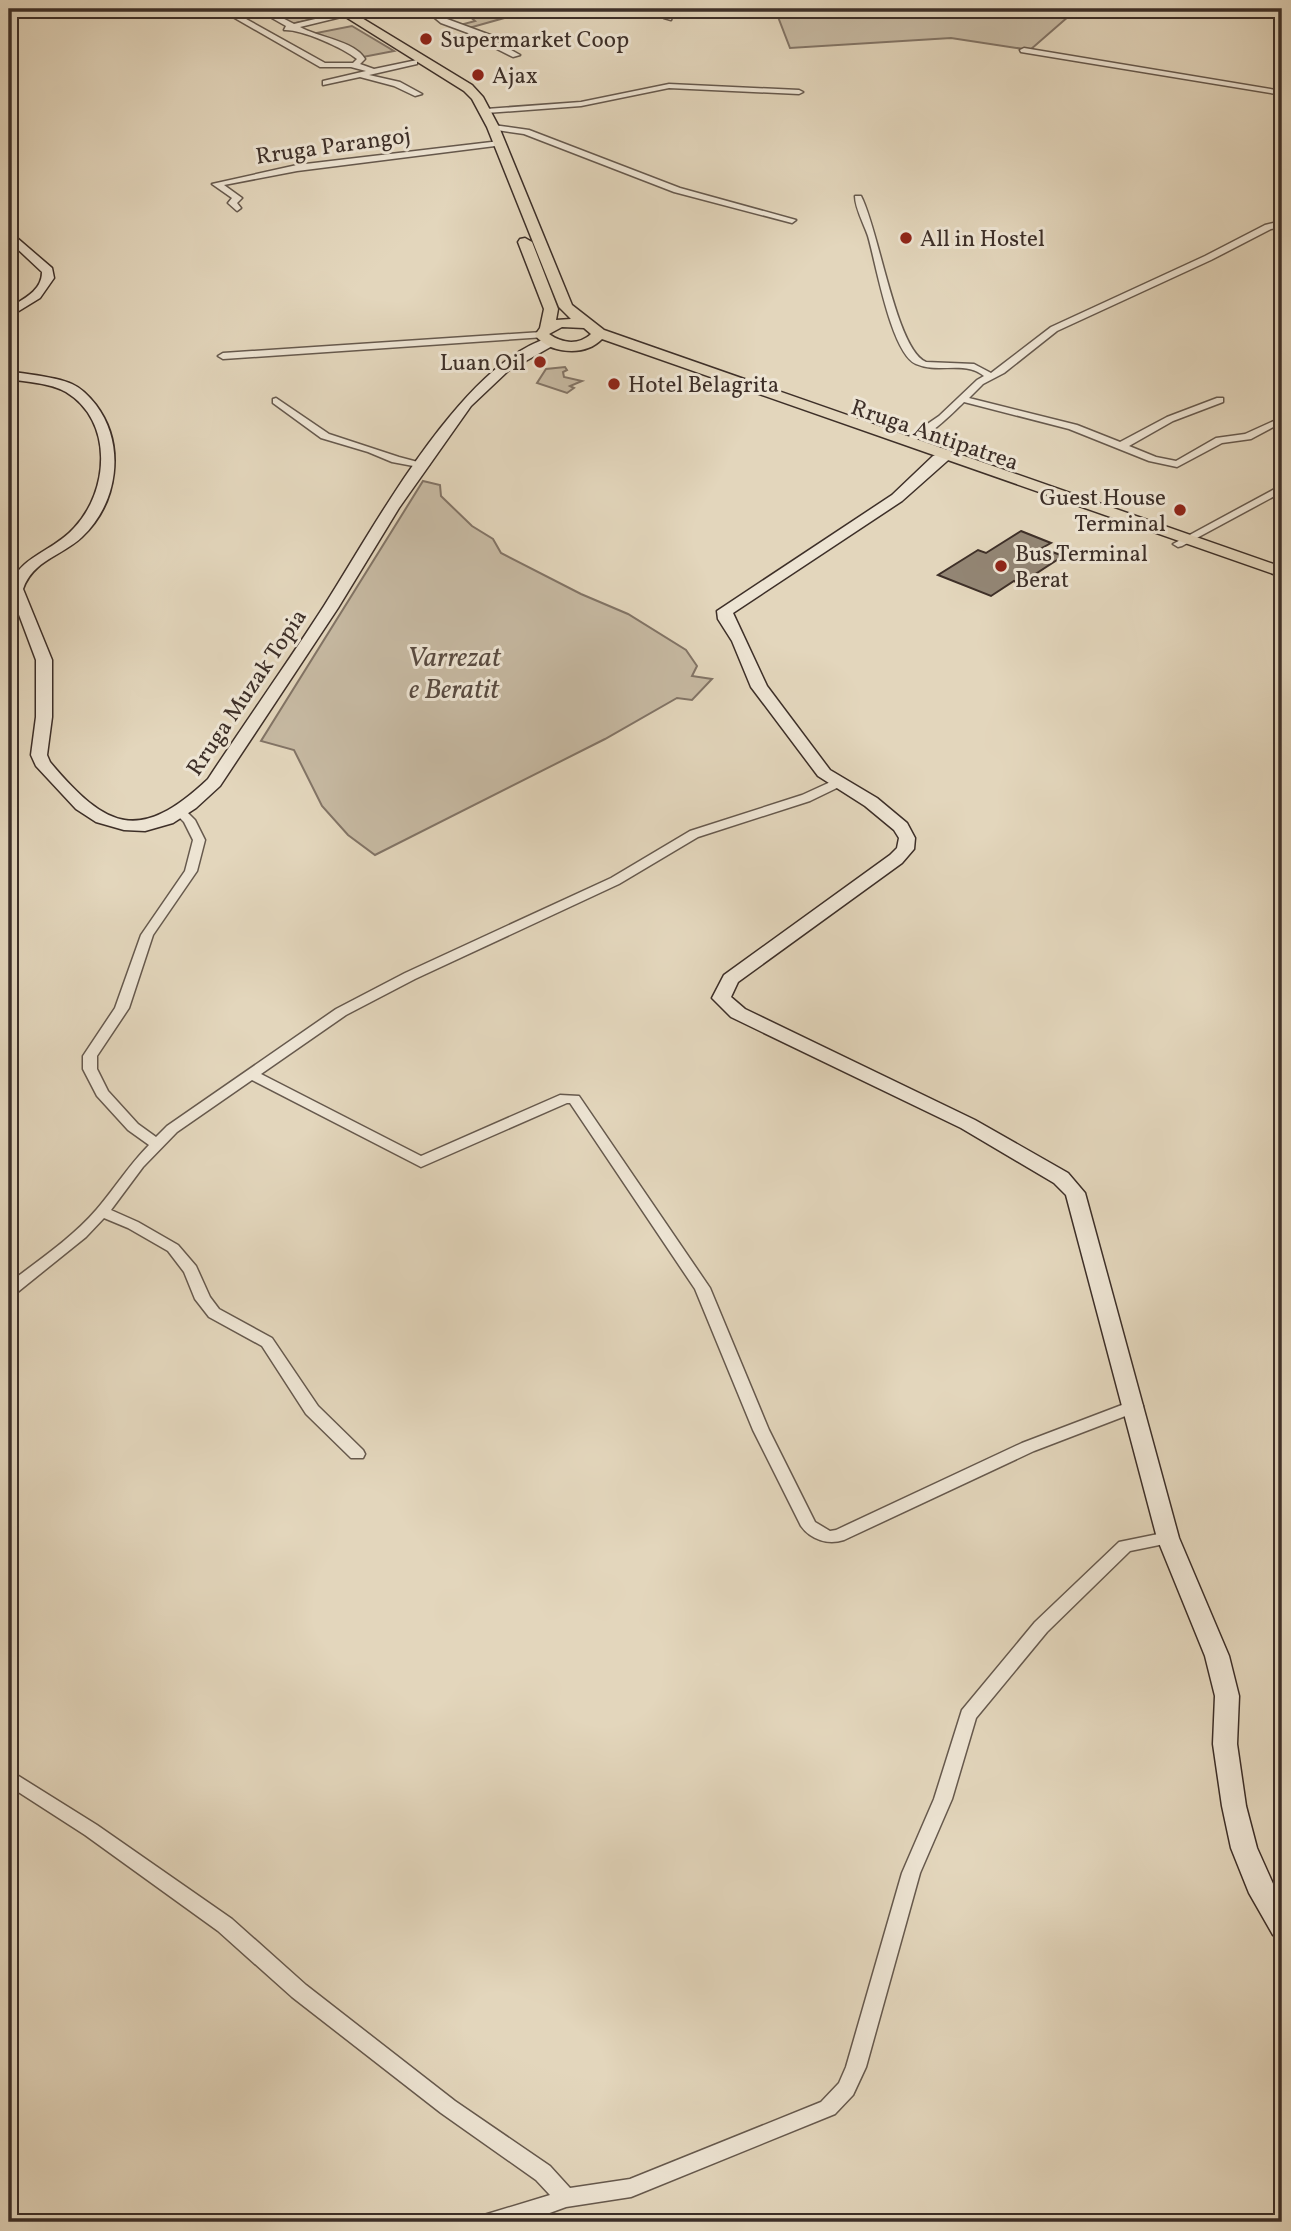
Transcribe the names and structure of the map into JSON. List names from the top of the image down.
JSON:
{
  "streets": {
    "main road": ["Rruga Antipatrea"],
    "street": ["Rruga Parangoj", "Rruga Muzak Topia"]
  },
  "crossings": [
    ["Rruga Parangoj", "Rruga Antipatrea"],
    ["Rruga Antipatrea", "Rruga Muzak Topia"]
  ],
  "parks": ["Varrezat e Beratit"],
  "places": [
    "Supermarket Coop",
    "Ajax",
    "All in Hostel",
    "Luan Oil",
    "Hotel Belagrita",
    "Guest House Terminal",
    "Bus Terminal Berat"
  ]
}
